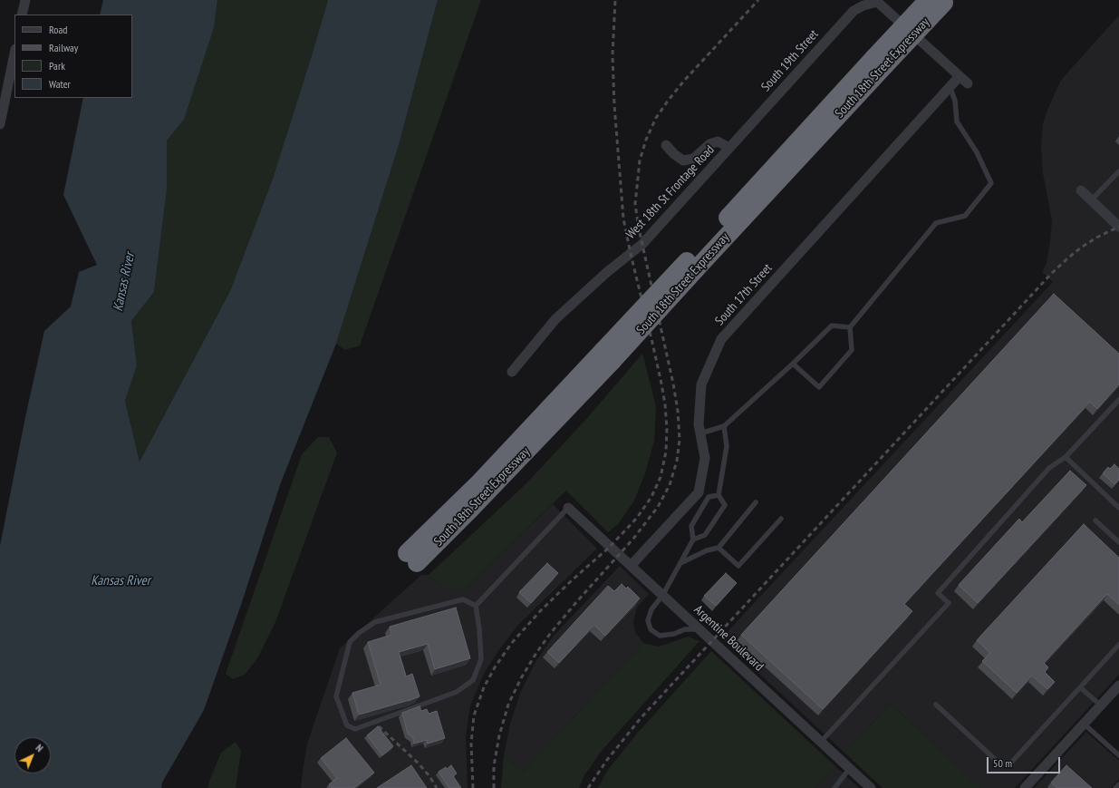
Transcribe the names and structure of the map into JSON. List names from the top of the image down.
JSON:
{
  "streets": {
    "highway": ["South 18th Street Expressway"],
    "street": [
      "South 19th Street",
      "West 18th St Frontage Road",
      "South 17th Street",
      "Argentine Boulevard"
    ]
  },
  "crossings": [
    ["South 19th Street", "West 18th St Frontage Road"],
    ["South 17th Street", "Argentine Boulevard"]
  ],
  "water": ["Kansas River"],
  "legend": [
    "Road",
    "Railway",
    "Park",
    "Water"
  ],
  "scale_bar": "50 m",
  "north": "top right"
}
